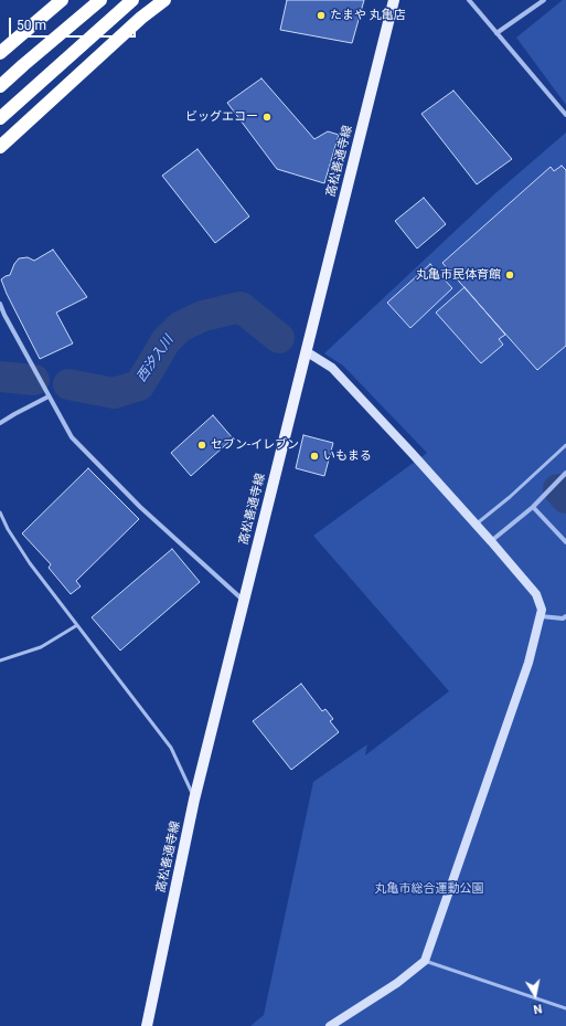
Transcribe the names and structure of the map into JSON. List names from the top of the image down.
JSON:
{
  "streets": {
    "main road": ["高松善通寺線"]
  },
  "water": ["西汐入川"],
  "parks": ["丸亀市総合運動公園"],
  "places": [
    "たまや 丸亀店",
    "ビッグエコー",
    "丸亀市民体育館",
    "セブン-イレブン",
    "いもまる"
  ],
  "scale_bar": "50 m",
  "north": "bottom"
}
